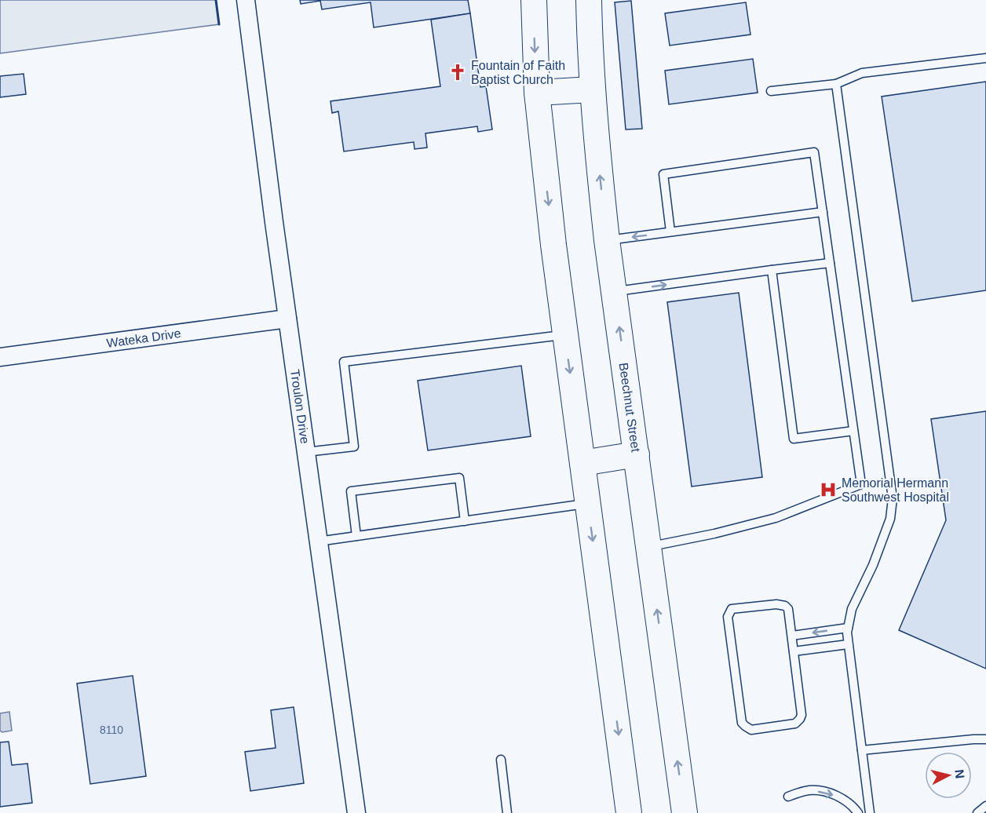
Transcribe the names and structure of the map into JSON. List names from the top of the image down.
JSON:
{
  "streets": {
    "main road": ["Beechnut Street"],
    "street": ["Wateka Drive", "Troulon Drive"]
  },
  "crossings": [
    ["Wateka Drive", "Troulon Drive"]
  ],
  "places": {
    "church": ["Fountain of Faith Baptist Church"],
    "hospital": ["Memorial Hermann Southwest Hospital"]
  },
  "house_numbers": ["8110"],
  "north": "right"
}
